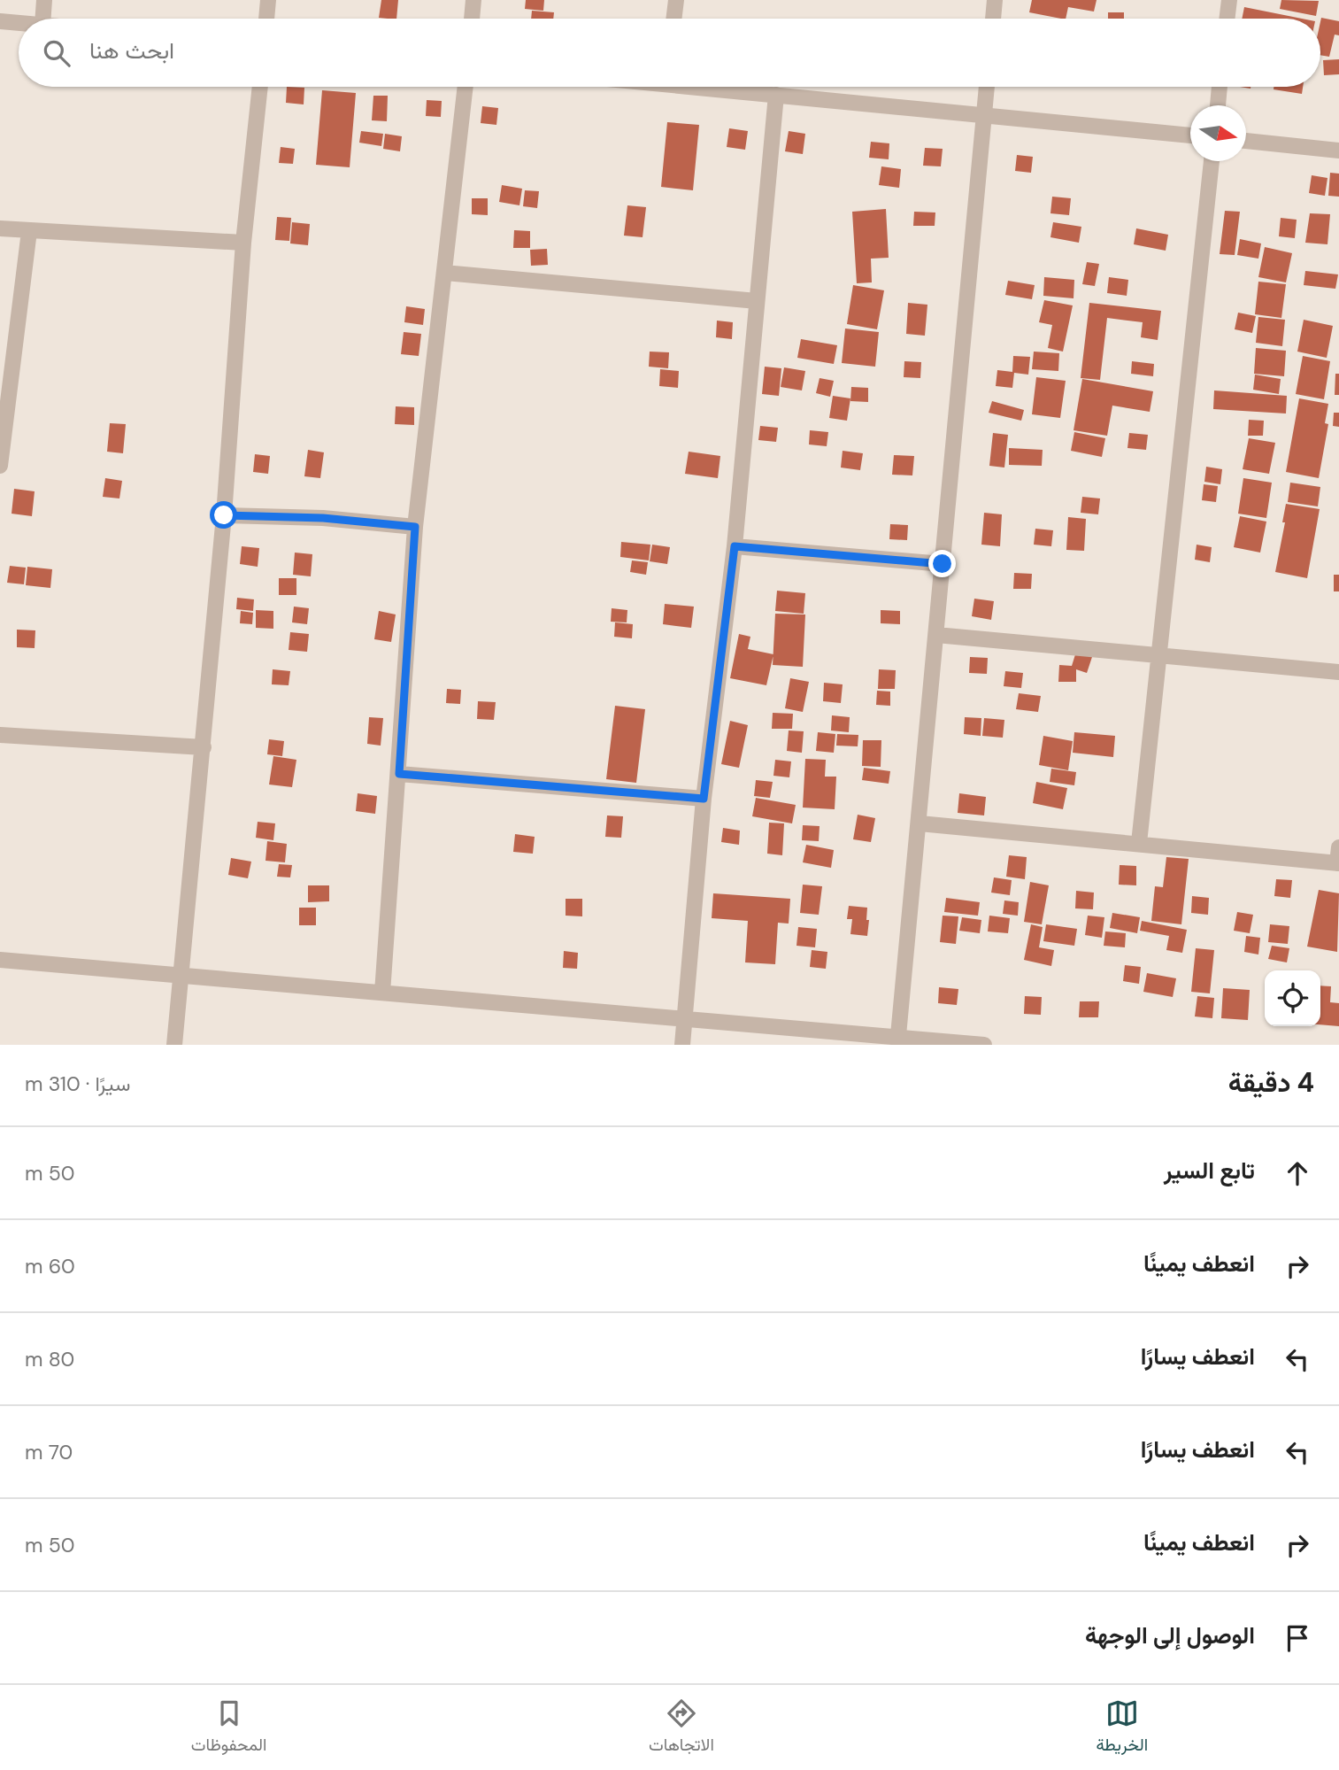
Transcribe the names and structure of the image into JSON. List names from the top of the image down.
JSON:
{
  "north": "right",
  "page": {
    "search": "ابحث هنا",
    "heading": ["4 دقيقة", "سيرًا · 310 m"],
    "list": [
      ["تابع السير", "50 m"],
      ["انعطف يمينًا", "60 m"],
      ["انعطف يسارًا", "80 m"],
      ["انعطف يسارًا", "70 m"],
      ["انعطف يمينًا", "50 m"],
      "الوصول إلى الوجهة"
    ],
    "nav": ["الخريطة", "الاتجاهات", "المحفوظات"]
  }
}
